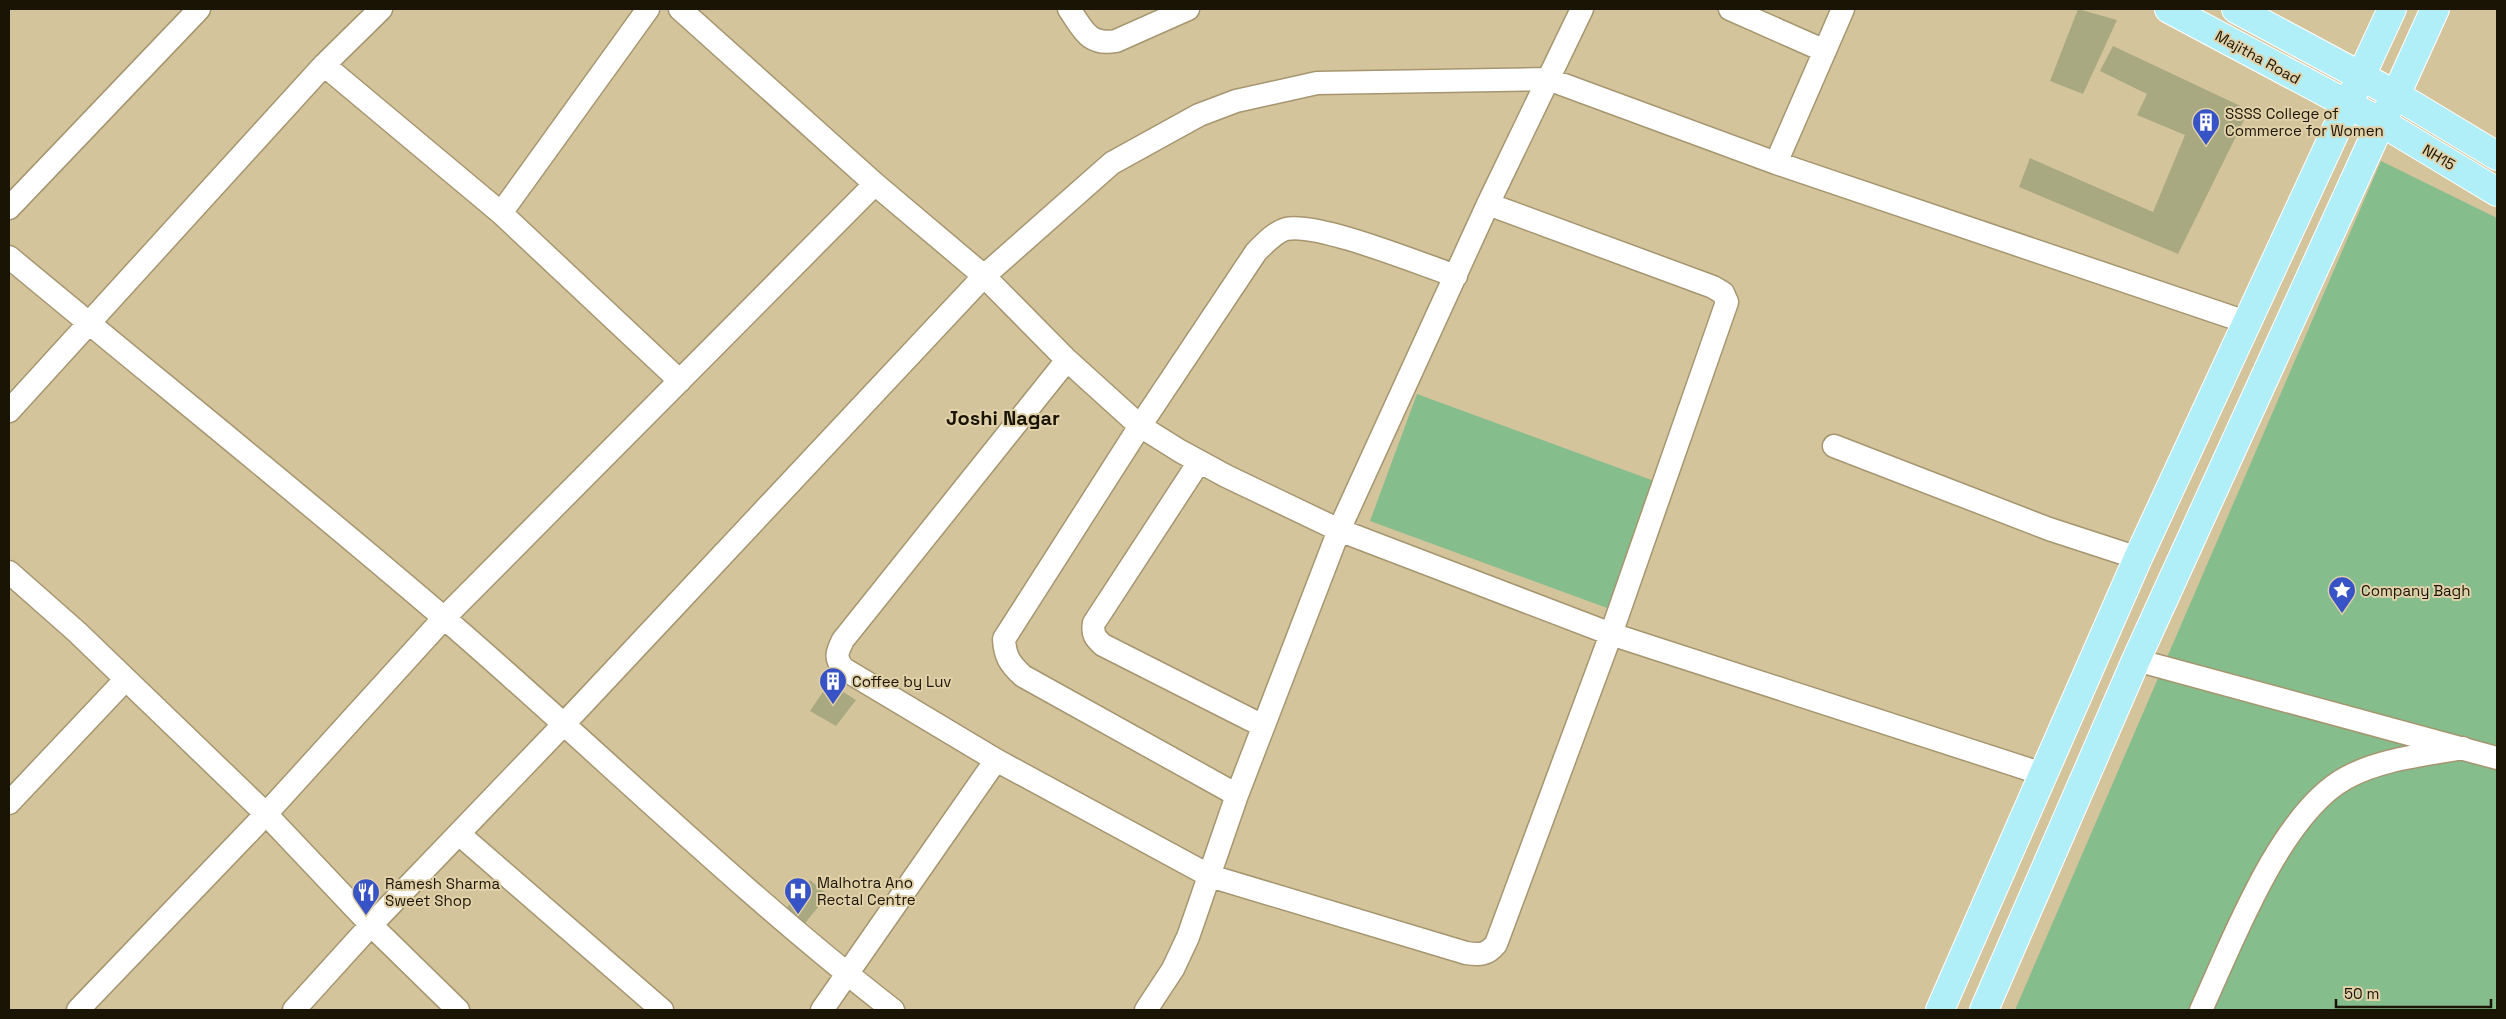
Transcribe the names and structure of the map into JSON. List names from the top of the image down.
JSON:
{
  "streets": {
    "main road": ["Majitha Road", "NH15"]
  },
  "crossings": [
    ["Majitha Road", "NH15"]
  ],
  "districts": ["Joshi Nagar"],
  "places": {
    "building": ["SSSS College of Commerce for Women", "Coffee by Luv"],
    "place": ["Company Bagh"],
    "hospital": ["Malhotra Ano Rectal Centre"],
    "restaurant": ["Ramesh Sharma Sweet Shop"]
  },
  "scale_bar": "50 m"
}
